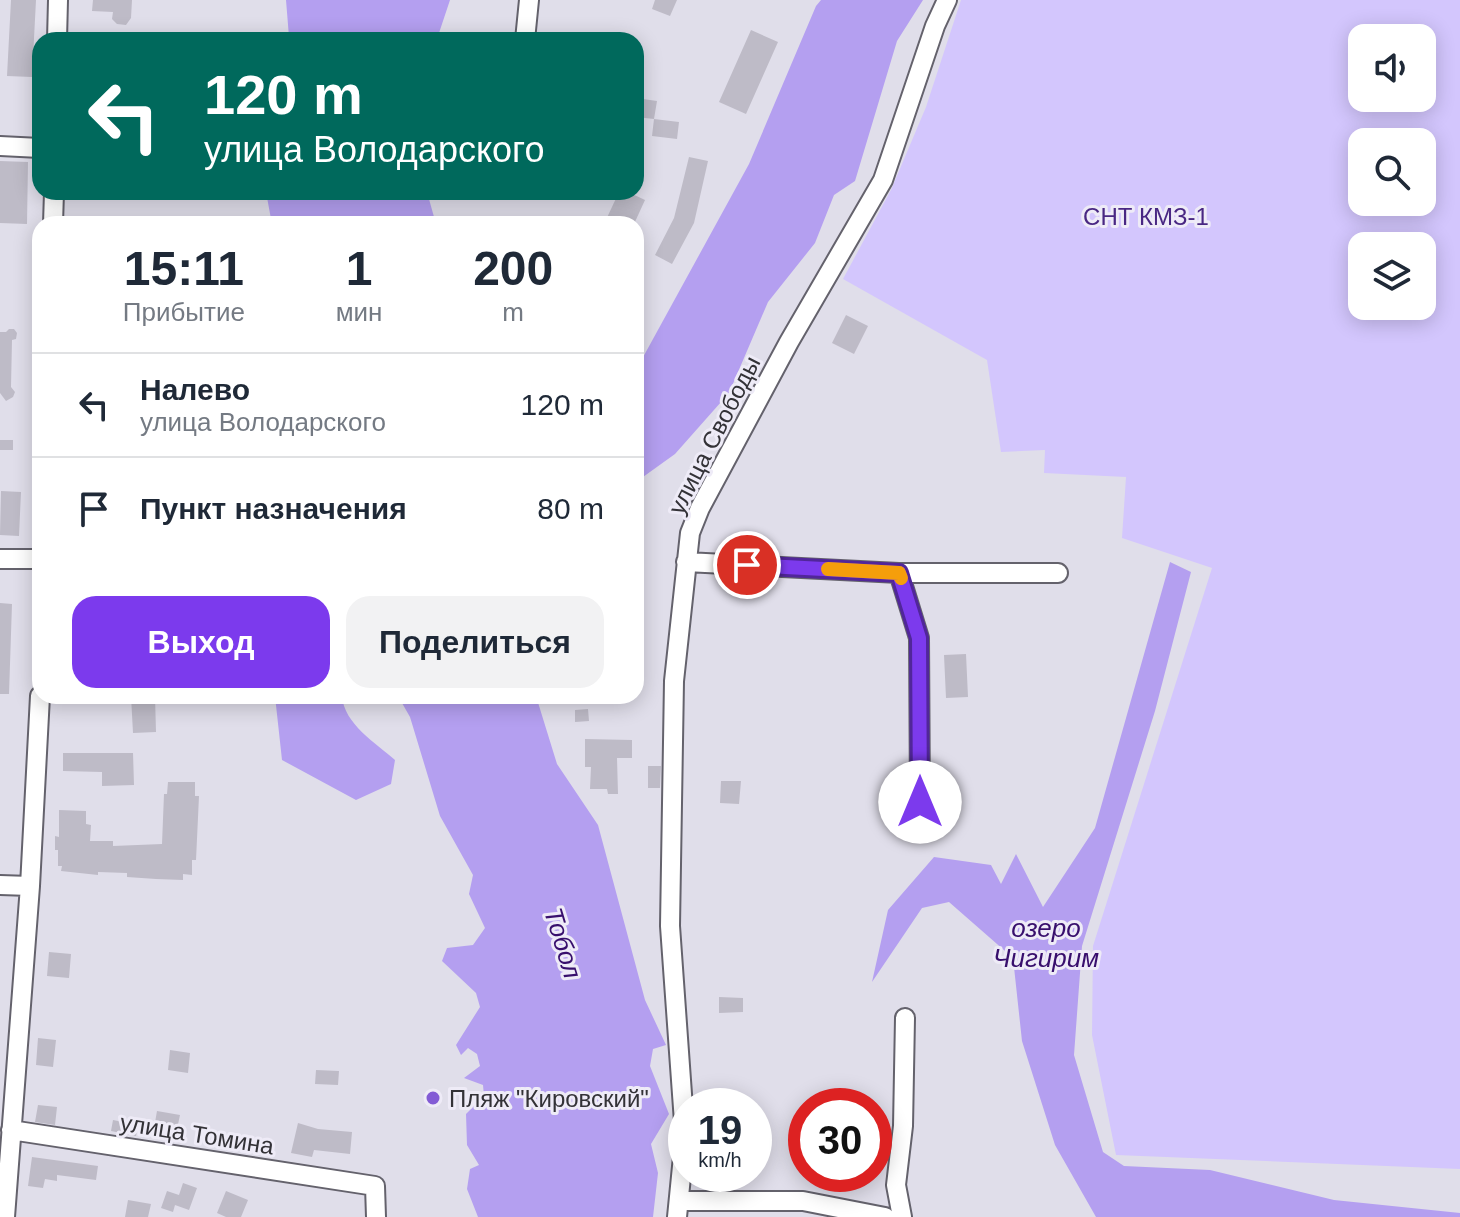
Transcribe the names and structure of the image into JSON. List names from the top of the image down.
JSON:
{
  "streets": {
    "street": ["улица Свободы", "улица Томина"]
  },
  "water": ["озеро Чигирим", "Тобол"],
  "parks": ["СНТ КМЗ-1"],
  "places": ["Пляж \"Кировский\""],
  "page": {
    "turn": ["120 m", "улица Володарского"],
    "eta": [
      "15:11",
      "Прибытие",
      "1",
      "мин",
      "200",
      "m"
    ],
    "list": [
      {
        "name": "Налево",
        "note": "улица Володарского",
        "value": "120 m"
      },
      {
        "name": "Пункт назначения",
        "value": "80 m"
      }
    ],
    "buttons": ["Выход", "Поделиться"],
    "speed": "19 km/h",
    "limit": "30"
  }
}
